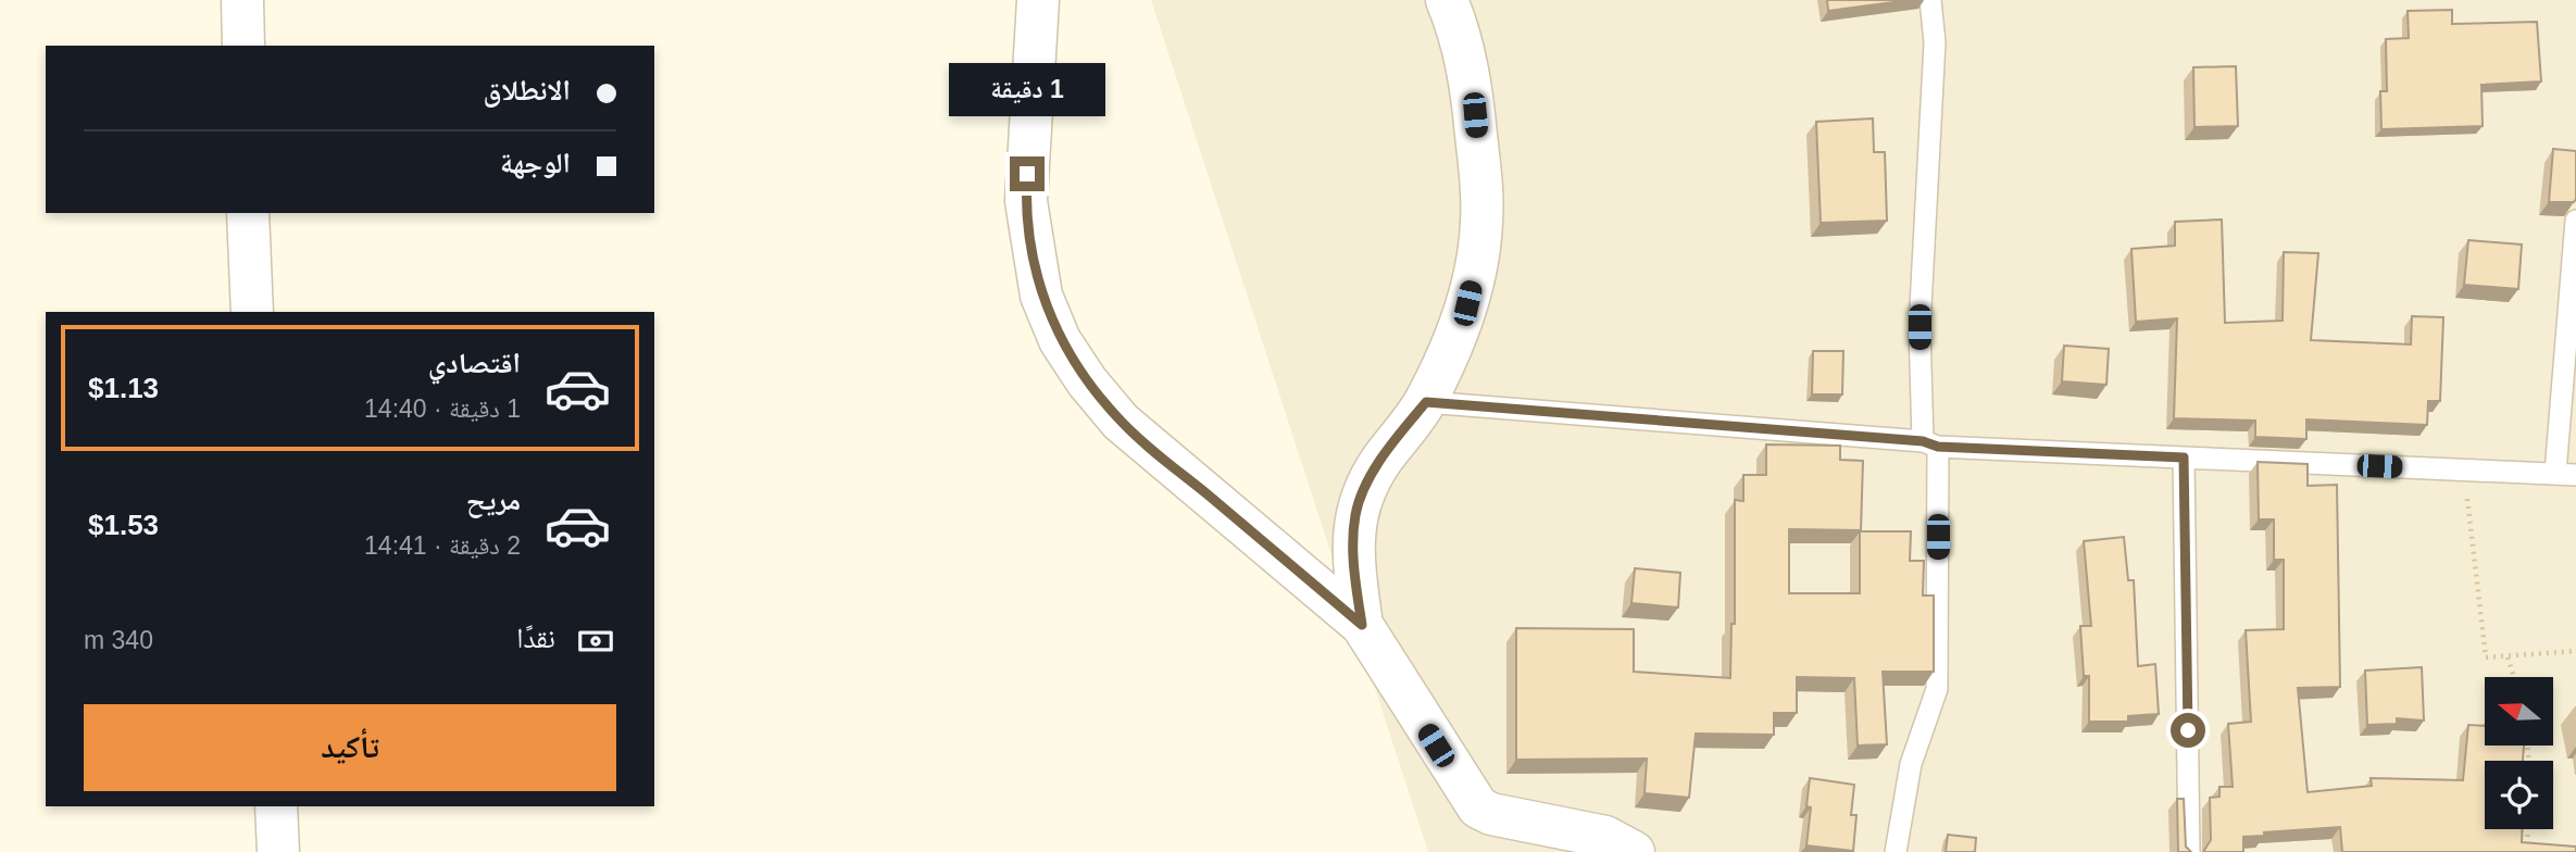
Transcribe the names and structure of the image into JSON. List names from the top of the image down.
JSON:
{
  "north": "left",
  "page": {
    "banner": ["الانطلاق", "الوجهة"],
    "bubble": "1 دقيقة",
    "list": [
      {
        "name": "اقتصادي",
        "note": "1 دقيقة · 14:40",
        "value": "$1.13"
      },
      {
        "name": "مريح",
        "note": "2 دقيقة · 14:41",
        "value": "$1.53"
      }
    ],
    "pay": ["نقدًا", "340 m"],
    "buttons": "تأكيد"
  }
}
